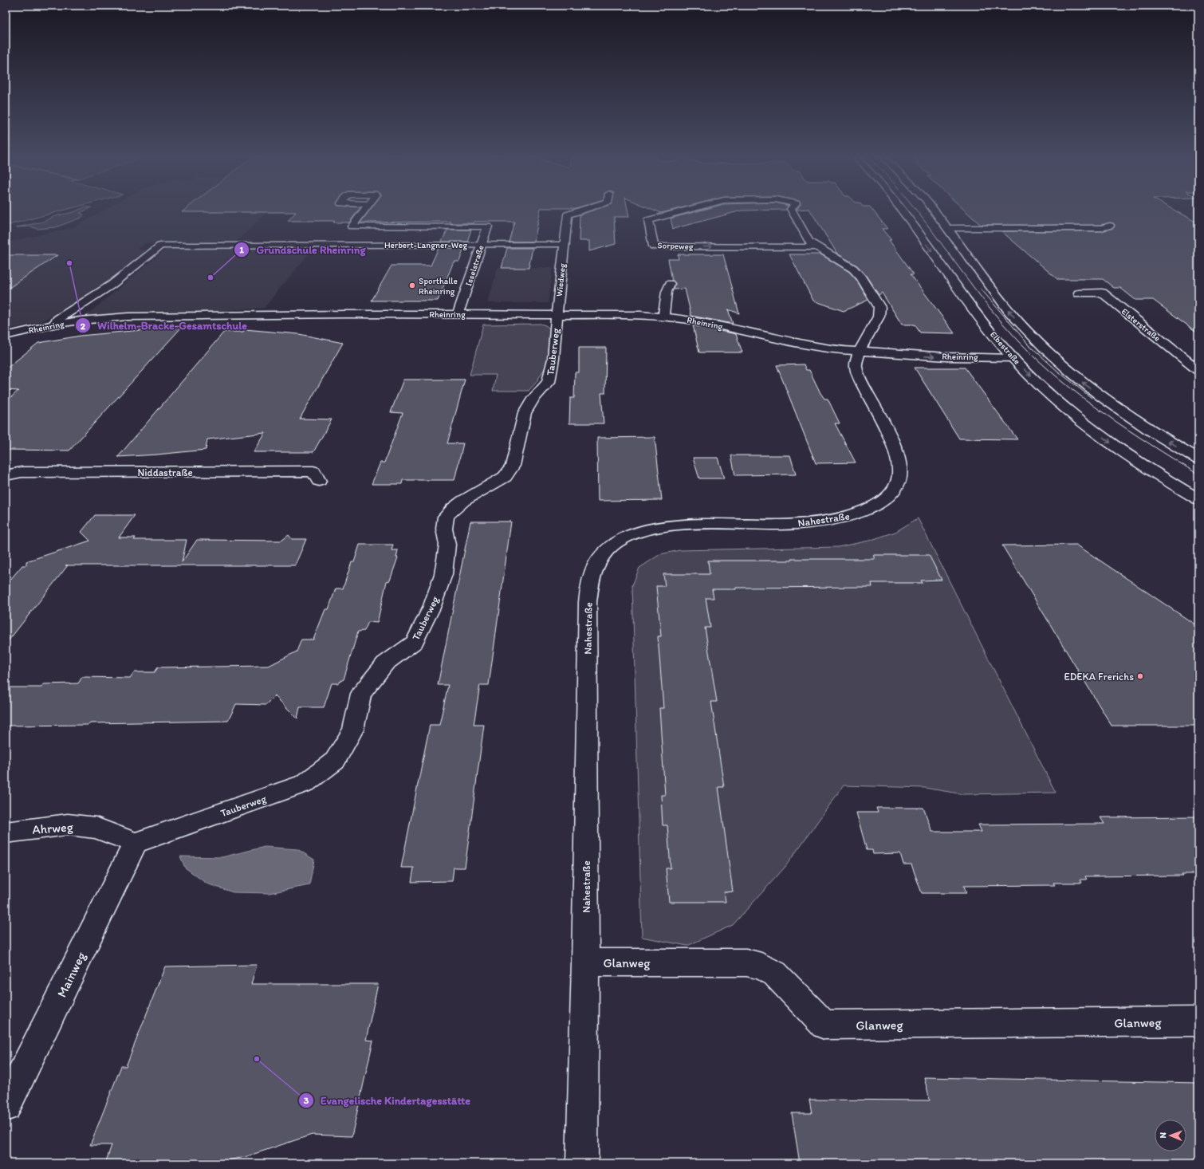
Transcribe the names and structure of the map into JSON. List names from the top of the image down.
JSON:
{
  "streets": {
    "street": [
      "Herbert-Langner-Weg",
      "Sorpeweg",
      "Isselstraße",
      "Wiedweg",
      "Rheinring",
      "Elsterstraße",
      "Elbestraße",
      "Tauberweg",
      "Niddastraße",
      "Nahestraße",
      "Ahrweg",
      "Glanweg",
      "Mainweg"
    ]
  },
  "crossings": [
    ["Herbert-Langner-Weg", "Isselstraße"],
    ["Herbert-Langner-Weg", "Wiedweg"],
    ["Herbert-Langner-Weg", "Rheinring"],
    ["Sorpeweg", "Nahestraße"],
    ["Isselstraße", "Rheinring"],
    ["Wiedweg", "Rheinring"],
    ["Wiedweg", "Tauberweg"],
    ["Rheinring", "Elbestraße"],
    ["Rheinring", "Tauberweg"],
    ["Rheinring", "Nahestraße"],
    ["Tauberweg", "Ahrweg"],
    ["Tauberweg", "Mainweg"],
    ["Nahestraße", "Glanweg"],
    ["Ahrweg", "Mainweg"]
  ],
  "places": [
    "Wilhelm-Bracke-Gesamtschule",
    "Grundschule Rheinring",
    "Sporthalle Rheinring",
    "EDEKA Frerichs",
    "Evangelische Kindertagesstätte"
  ],
  "north": "left"
}
